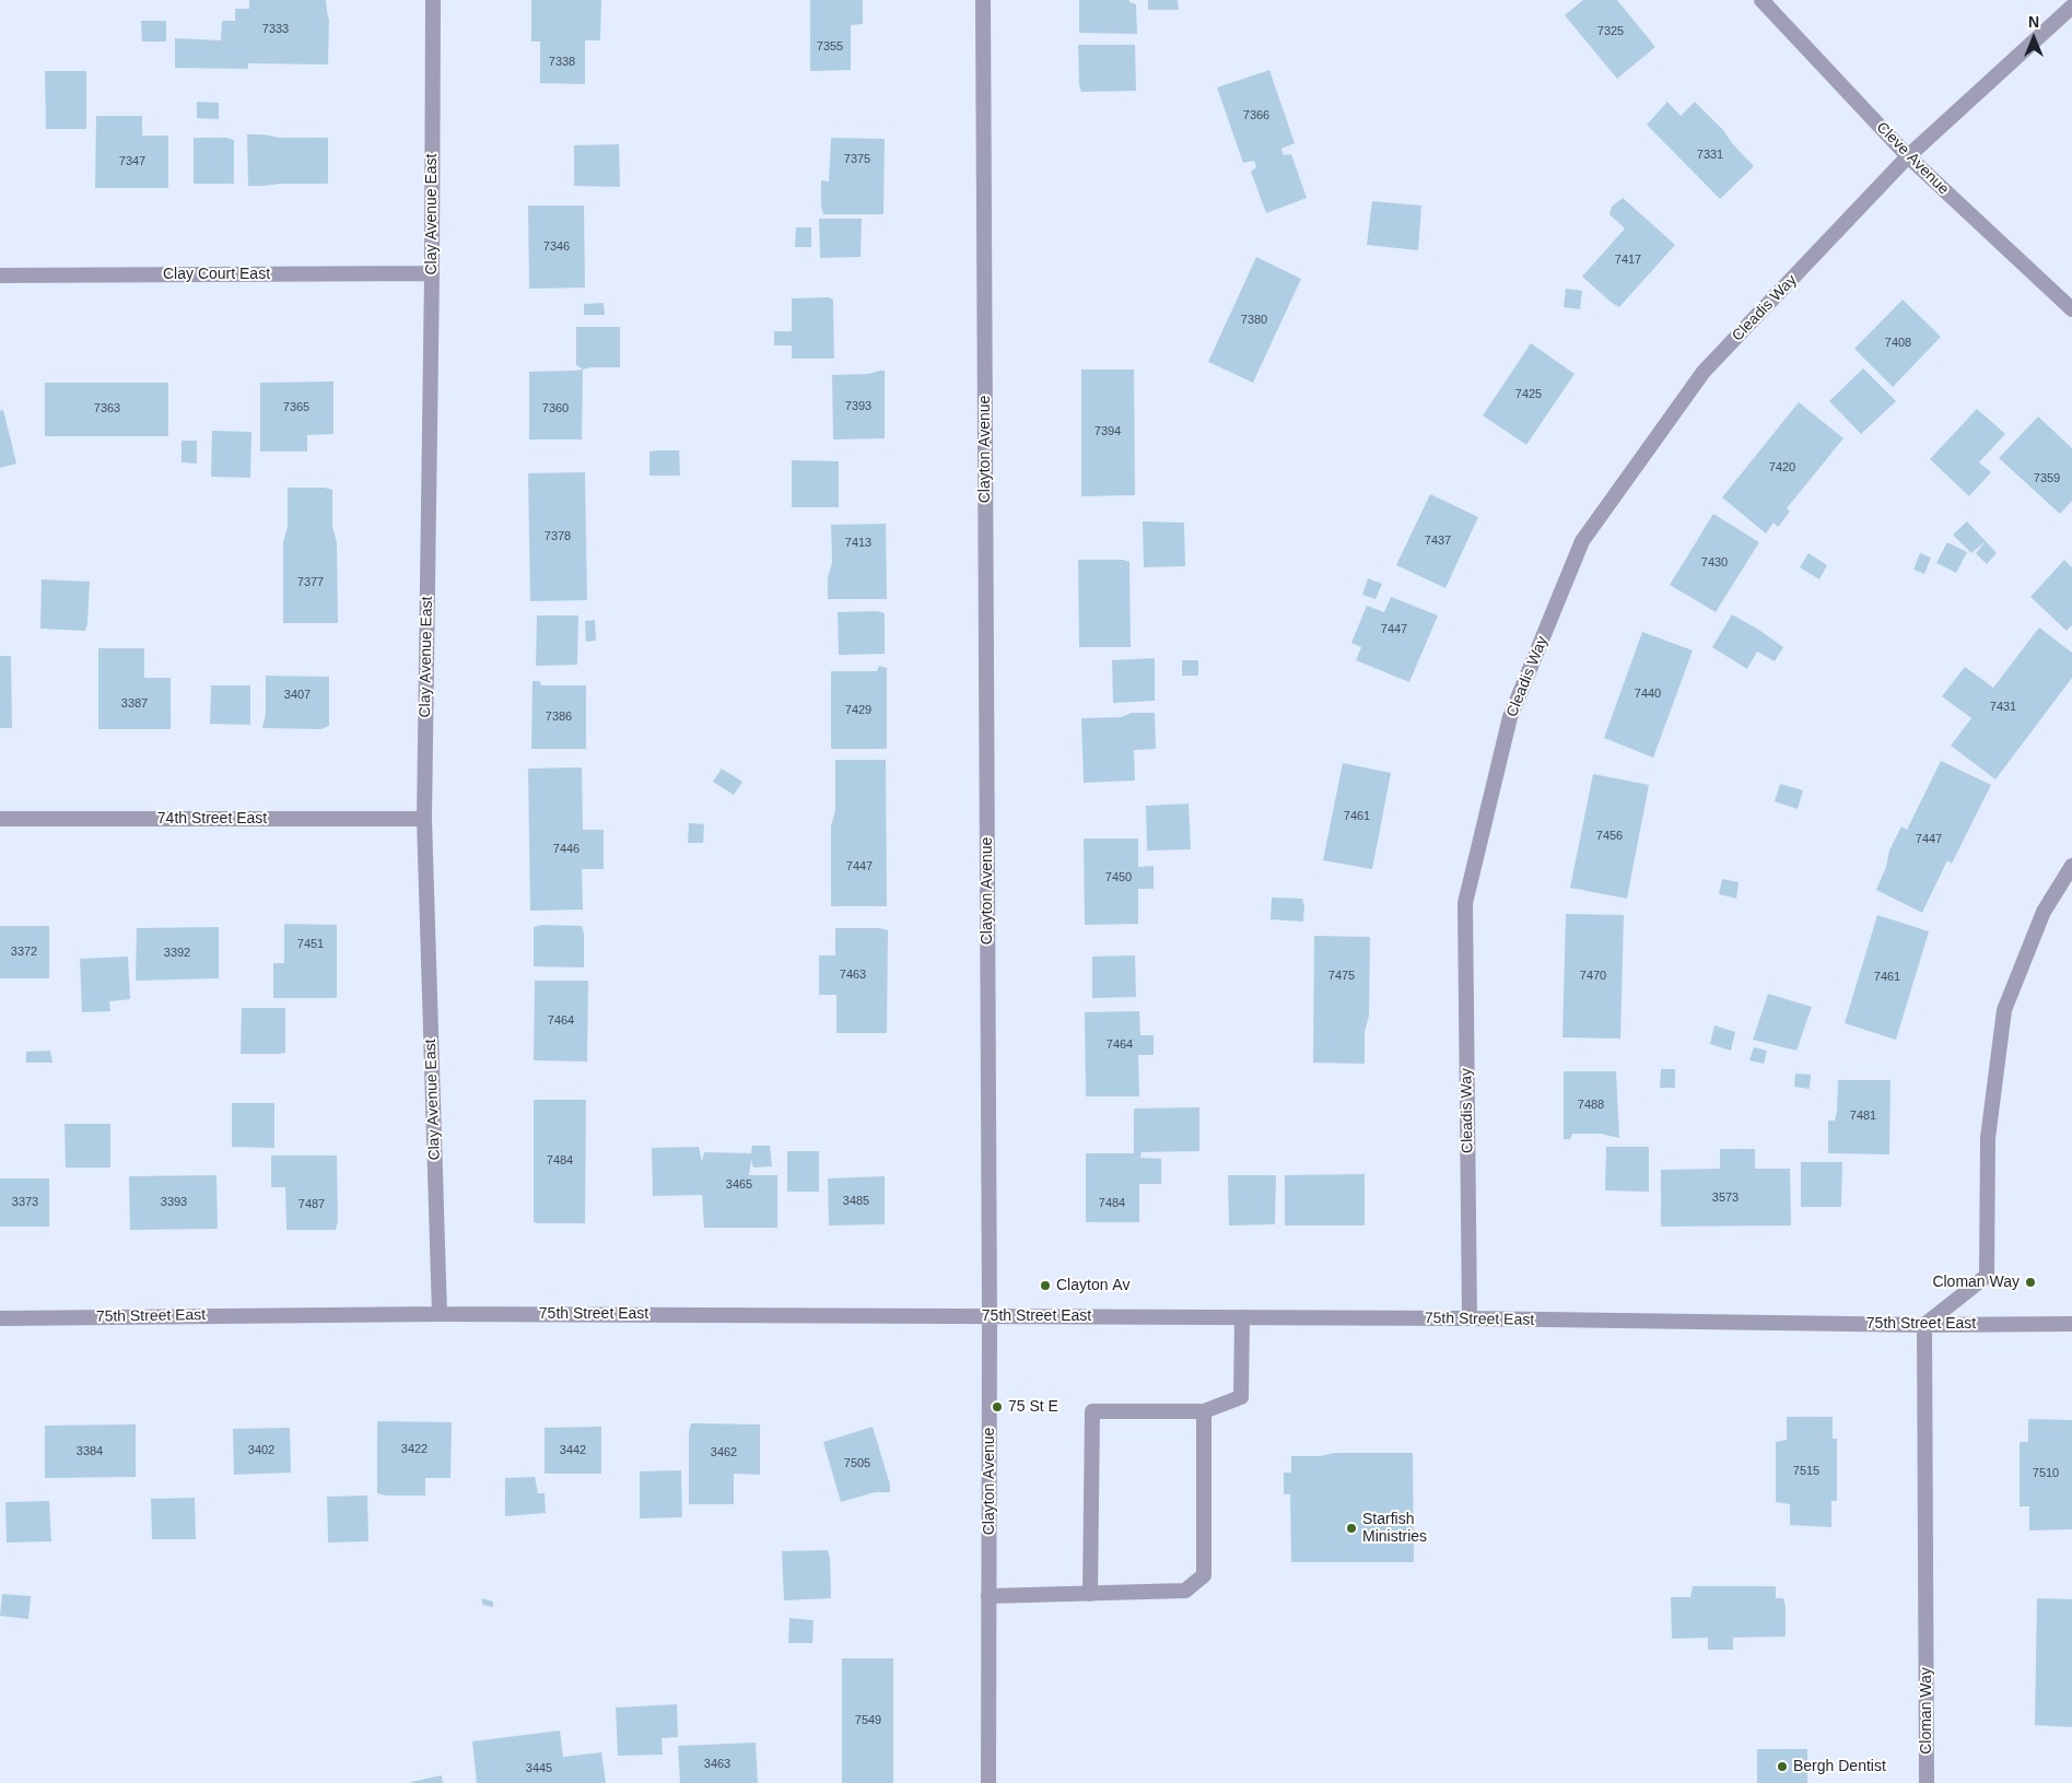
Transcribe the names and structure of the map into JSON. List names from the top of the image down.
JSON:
{
  "streets": {
    "street": [
      "Cleve Avenue",
      "Clay Avenue East",
      "Clay Court East",
      "Cleadis Way",
      "Clayton Avenue",
      "74th Street East",
      "75th Street East",
      "Cloman Way"
    ]
  },
  "crossings": [
    ["Cleve Avenue", "Cleadis Way"],
    ["Clay Avenue East", "Clay Court East"],
    ["Clay Avenue East", "74th Street East"],
    ["Clay Avenue East", "75th Street East"],
    ["Cleadis Way", "75th Street East"],
    ["Clayton Avenue", "75th Street East"],
    ["75th Street East", "Cloman Way"]
  ],
  "places": [
    "Cloman Way",
    "Clayton Av",
    "75 St E",
    "Starfish Ministries",
    "Bergh Dentist"
  ],
  "house_numbers": [
    "7333",
    "7325",
    "7355",
    "7338",
    "7366",
    "7331",
    "7375",
    "7347",
    "7346",
    "7417",
    "7380",
    "7408",
    "7425",
    "7393",
    "7365",
    "7363",
    "7360",
    "7394",
    "7420",
    "7359",
    "7378",
    "7437",
    "7413",
    "7430",
    "7377",
    "7447",
    "7440",
    "3407",
    "3387",
    "7431",
    "7429",
    "7386",
    "7461",
    "7456",
    "7447",
    "7446",
    "7447",
    "7450",
    "7451",
    "3372",
    "3392",
    "7463",
    "7475",
    "7470",
    "7461",
    "7464",
    "7464",
    "7488",
    "7481",
    "7484",
    "3465",
    "3573",
    "3485",
    "3373",
    "3393",
    "7484",
    "7487",
    "3422",
    "3402",
    "3442",
    "3384",
    "3462",
    "7505",
    "7515",
    "7510",
    "7549",
    "3463",
    "3445"
  ],
  "north": "top"
}
